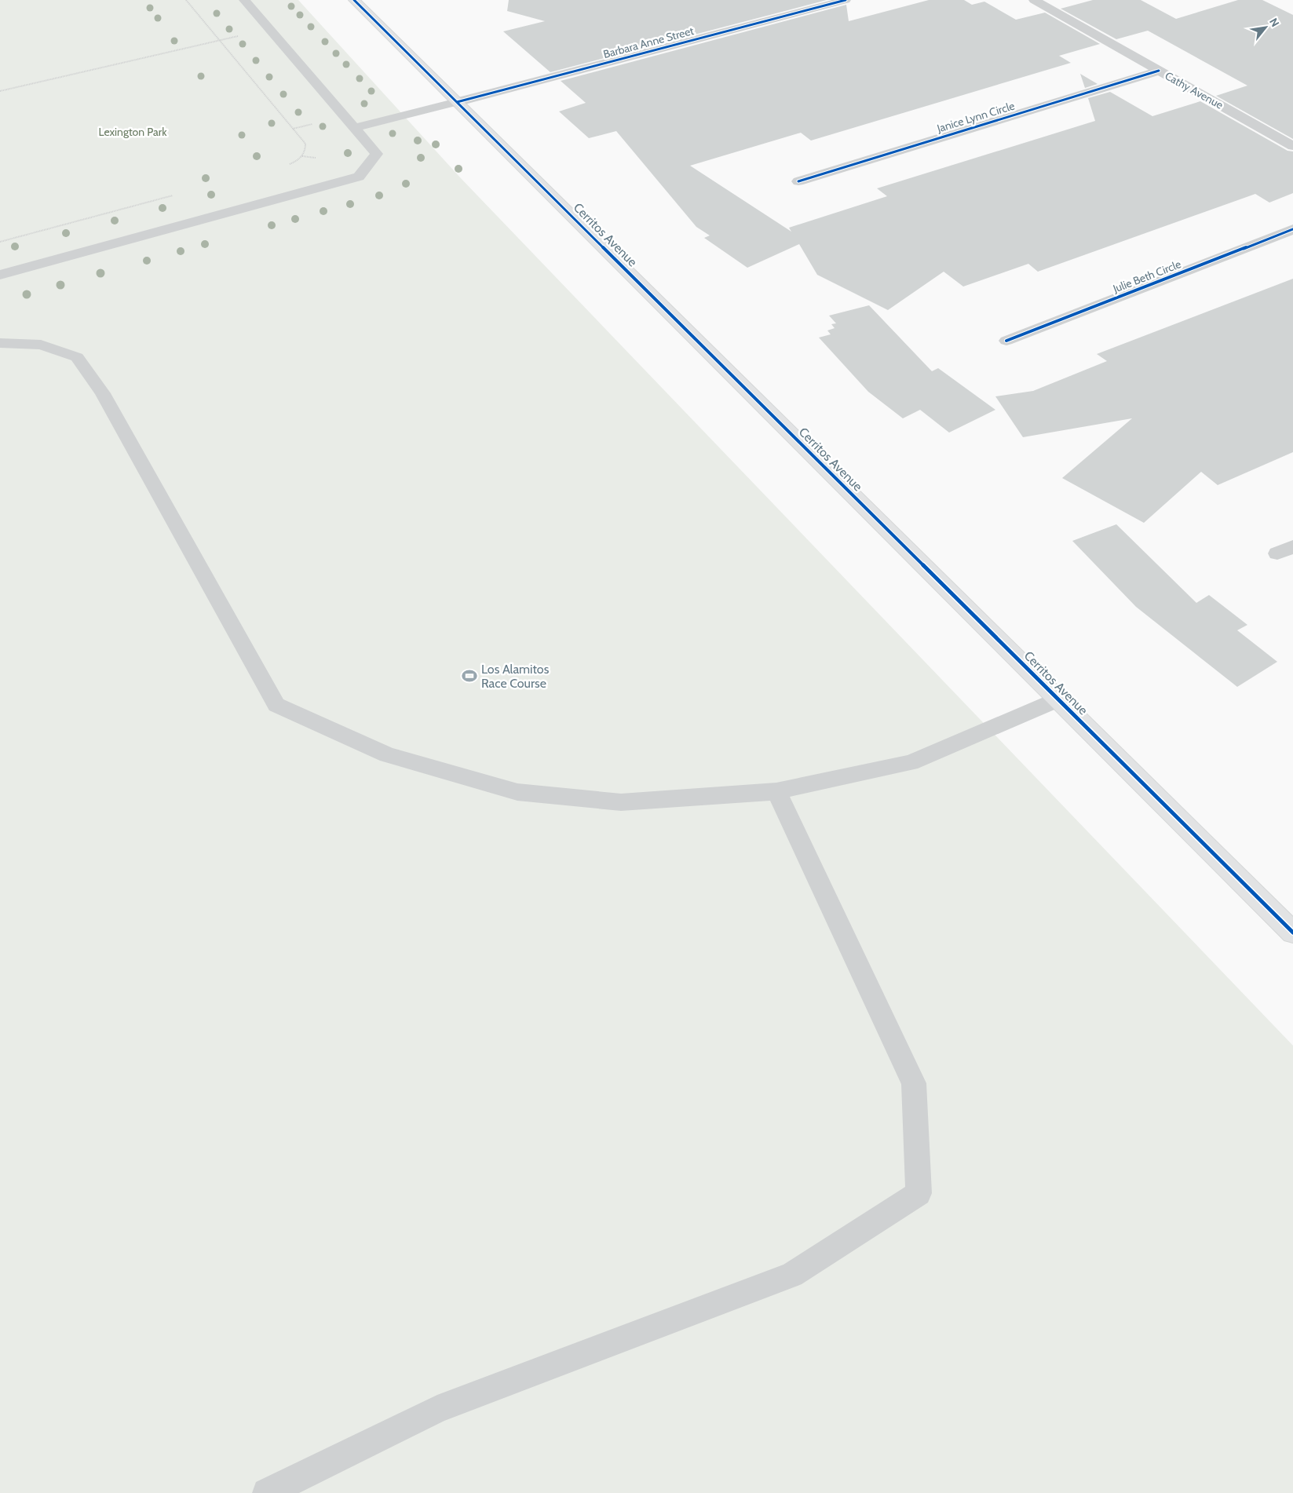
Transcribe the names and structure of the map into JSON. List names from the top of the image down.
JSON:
{
  "streets": {
    "main road": ["Cerritos Avenue"],
    "street": [
      "Barbara Anne Street",
      "Cathy Avenue",
      "Janice Lynn Circle",
      "Julie Beth Circle"
    ]
  },
  "crossings": [
    ["Barbara Anne Street", "Cerritos Avenue"],
    ["Cathy Avenue", "Janice Lynn Circle"]
  ],
  "parks": ["Lexington Park"],
  "places": {
    "sports": ["Los Alamitos Race Course"]
  },
  "north": "top right"
}
